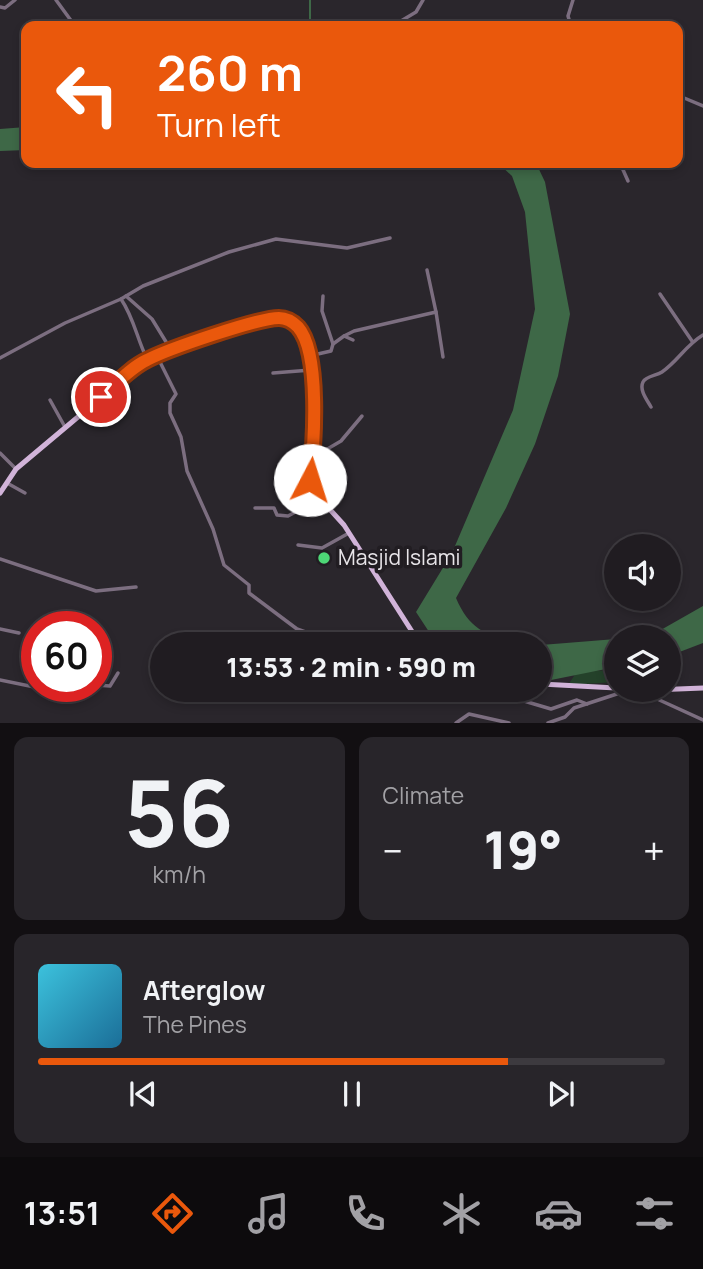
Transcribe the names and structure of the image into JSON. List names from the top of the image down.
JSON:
{
  "places": ["Masjid Islami"],
  "page": {
    "turn": ["260 m", "Turn left"],
    "limit": "60",
    "trip": "13:53 · 2 min · 590 m",
    "tile": [
      ["56", "km/h"],
      "Climate"
    ],
    "heat": ["−", "19°", "+"],
    "song": ["Afterglow", "The Pines"],
    "tabs": "13:51"
  }
}
